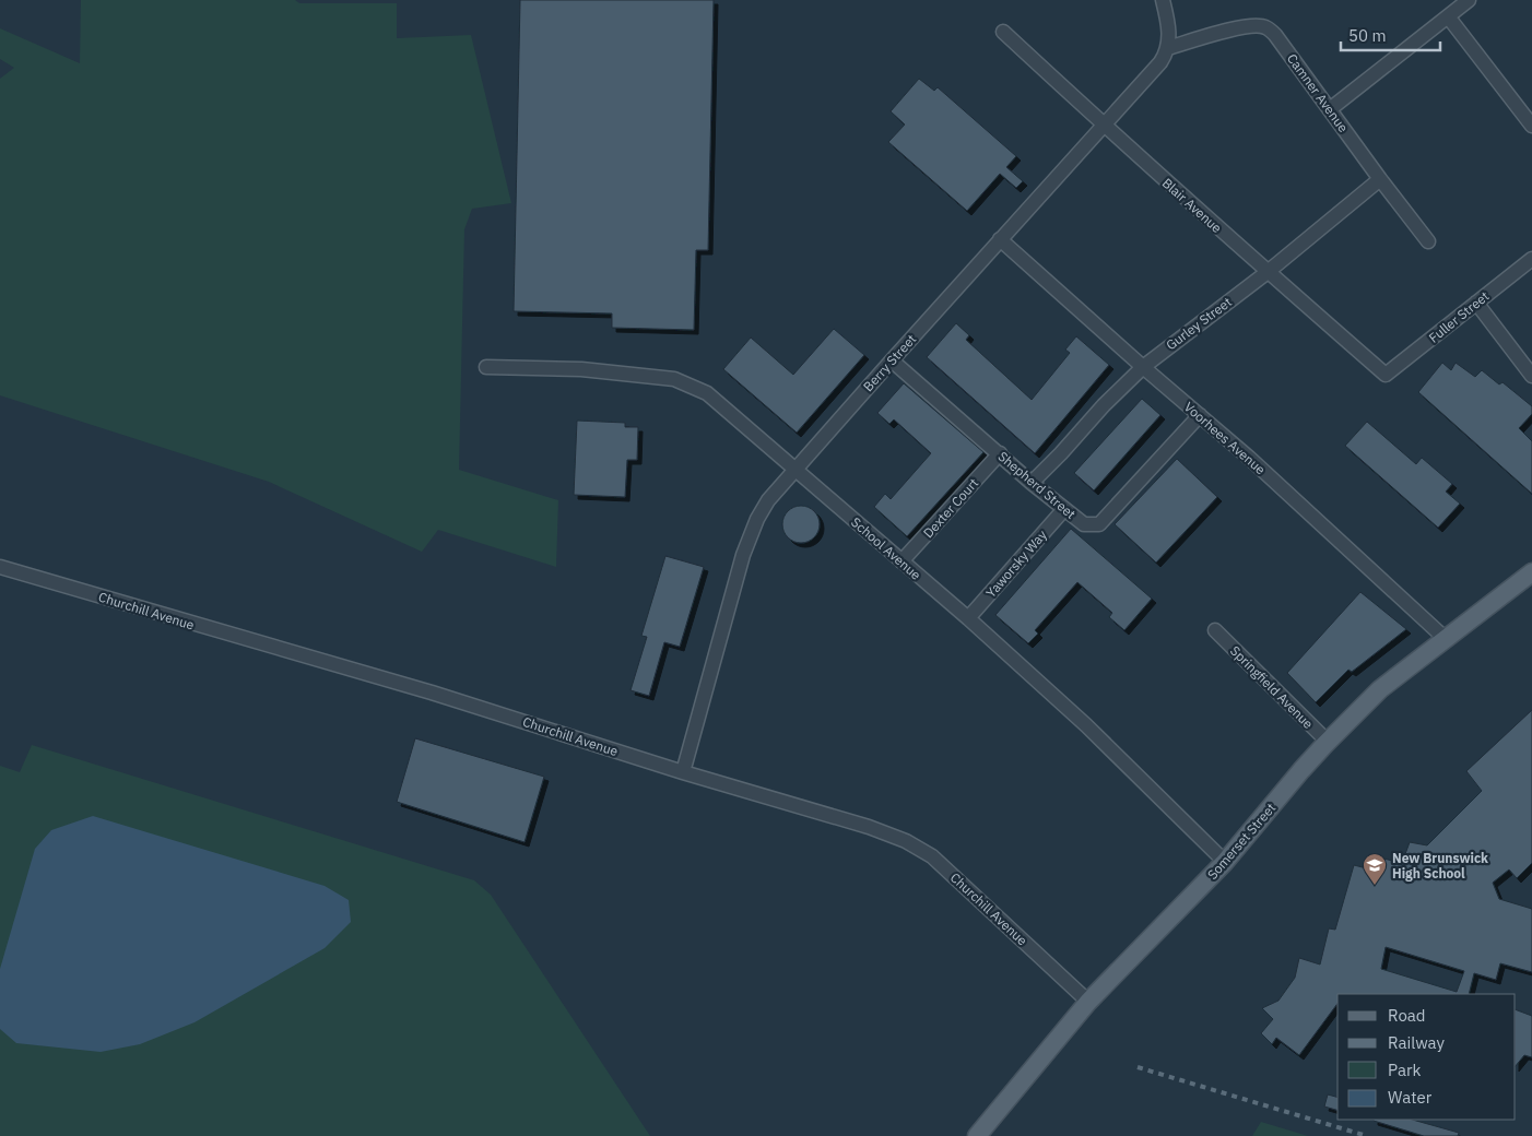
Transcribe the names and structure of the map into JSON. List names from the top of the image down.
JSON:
{
  "streets": {
    "main road": ["Somerset Street"],
    "street": [
      "Camner Avenue",
      "Blair Avenue",
      "Fuller Street",
      "Gurley Street",
      "Berry Street",
      "Voorhees Avenue",
      "Shepherd Street",
      "Dexter Court",
      "School Avenue",
      "Yaworsky Way",
      "Churchill Avenue",
      "Springfield Avenue"
    ]
  },
  "crossings": [
    ["Camner Avenue", "Gurley Street"],
    ["Camner Avenue", "Berry Street"],
    ["Blair Avenue", "Fuller Street"],
    ["Blair Avenue", "Gurley Street"],
    ["Blair Avenue", "Berry Street"],
    ["Gurley Street", "Voorhees Avenue"],
    ["Gurley Street", "Shepherd Street"],
    ["Berry Street", "Voorhees Avenue"],
    ["Berry Street", "Shepherd Street"],
    ["Berry Street", "School Avenue"],
    ["Berry Street", "Churchill Avenue"],
    ["Voorhees Avenue", "Shepherd Street"],
    ["Voorhees Avenue", "Somerset Street"],
    ["Shepherd Street", "Dexter Court"],
    ["Shepherd Street", "Yaworsky Way"],
    ["Dexter Court", "School Avenue"],
    ["School Avenue", "Yaworsky Way"],
    ["School Avenue", "Somerset Street"],
    ["Churchill Avenue", "Somerset Street"],
    ["Springfield Avenue", "Somerset Street"]
  ],
  "places": {
    "school or university": ["New Brunswick High School"]
  },
  "legend": [
    "Road",
    "Railway",
    "Park",
    "Water"
  ],
  "scale_bar": "50 m"
}
